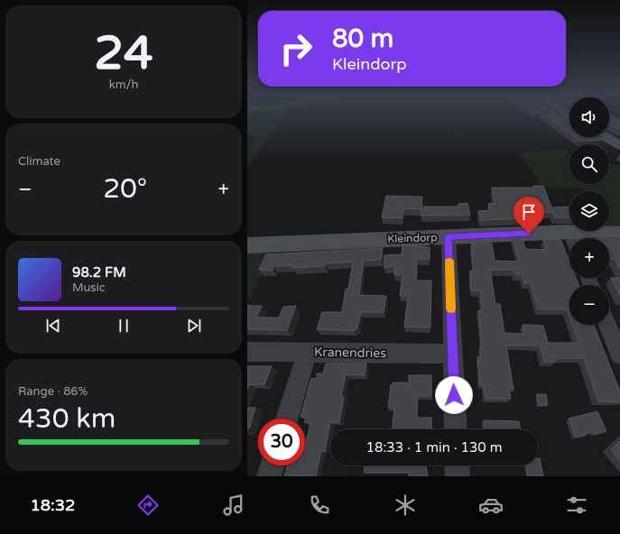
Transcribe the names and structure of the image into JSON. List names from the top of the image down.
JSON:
{
  "streets": {
    "street": ["Kleindorp", "Kranendries"]
  },
  "page": {
    "tile": [
      ["24", "km/h"],
      "Climate",
      ["Range · 86%", "430 km"]
    ],
    "turn": ["80 m", "Kleindorp"],
    "map_buttons": ["+", "−"],
    "heat": ["−", "20°", "+"],
    "song": ["98.2 FM", "Music"],
    "limit": "30",
    "trip": "18:33 · 1 min · 130 m",
    "tabs": "18:32"
  }
}
